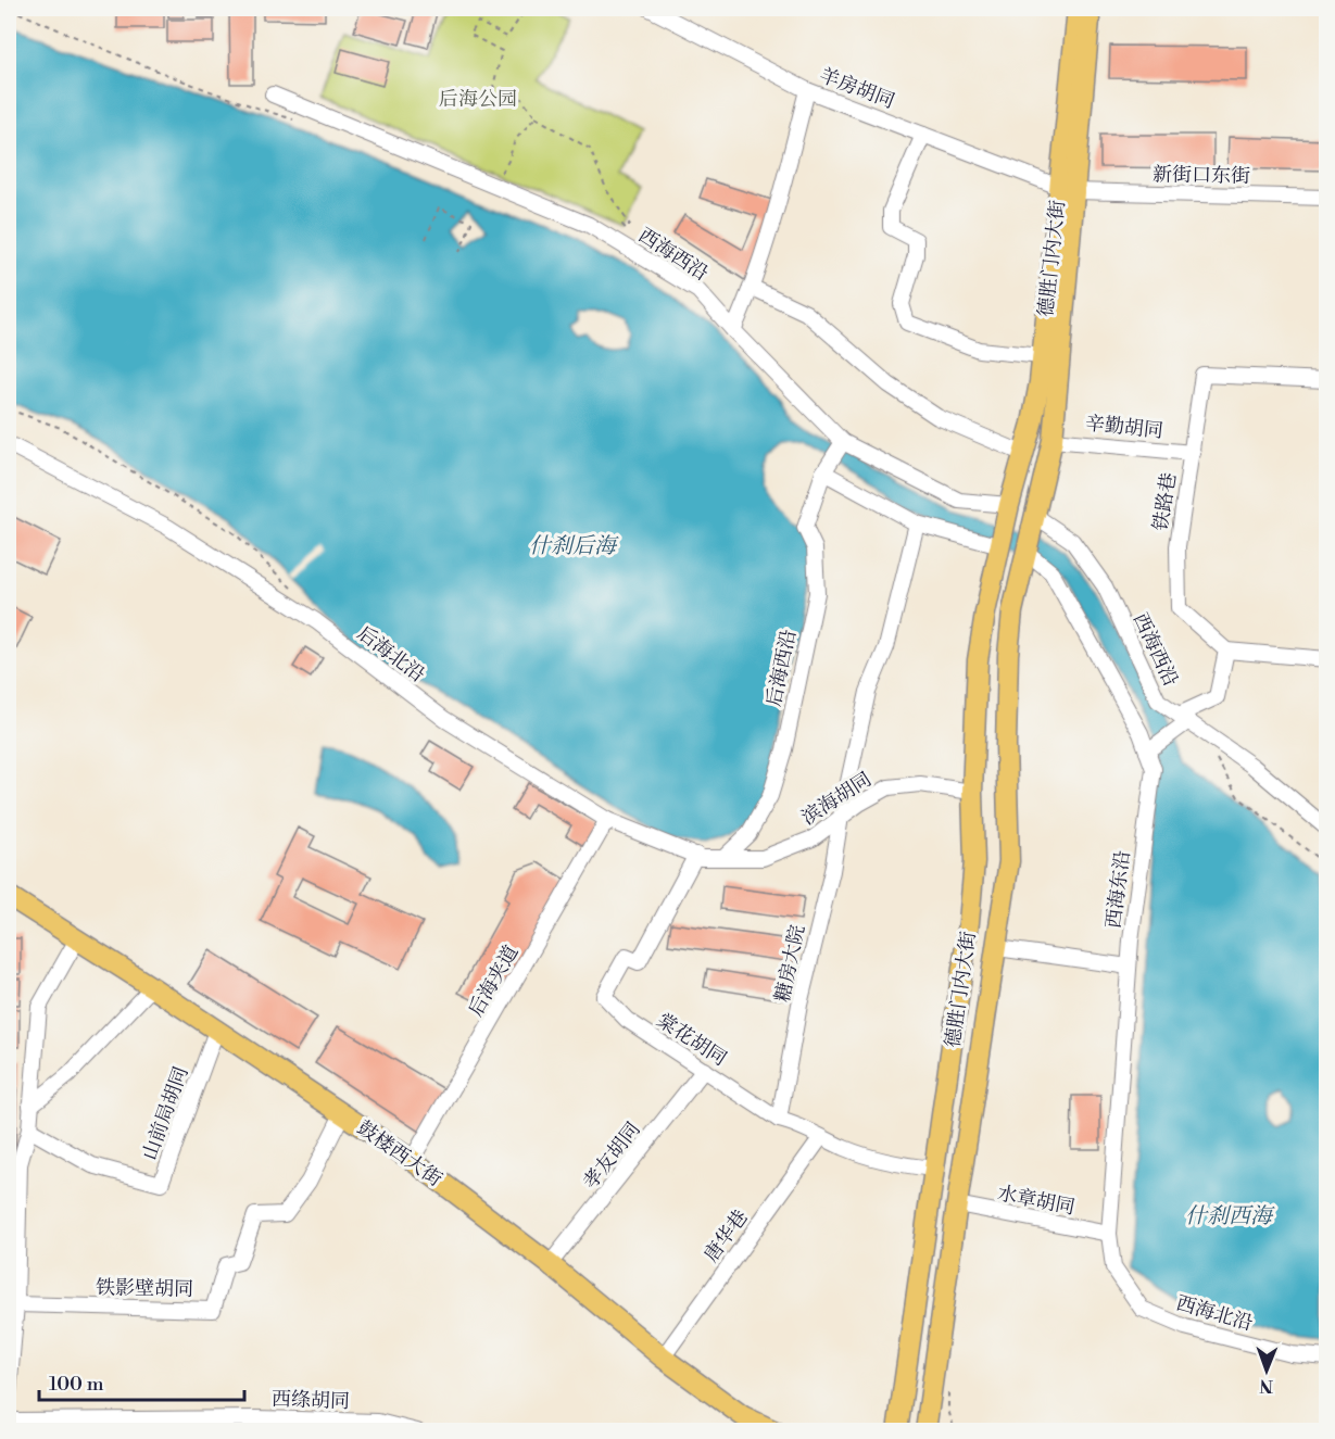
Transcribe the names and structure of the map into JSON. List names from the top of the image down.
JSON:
{
  "streets": {
    "main road": ["德胜门内大街", "鼓楼西大街"],
    "street": [
      "羊房胡同",
      "新街口东街",
      "西海西沿",
      "辛勤胡同",
      "铁路巷",
      "后海北沿",
      "后海西沿",
      "滨海胡同",
      "西海东沿",
      "糖房大院",
      "后海夹道",
      "棠花胡同",
      "山前局胡同",
      "孝友胡同",
      "水章胡同",
      "唐华巷",
      "铁影壁胡同",
      "西海北沿",
      "西绦胡同"
    ]
  },
  "crossings": [
    ["羊房胡同", "新街口东街"],
    ["羊房胡同", "德胜门内大街"],
    ["新街口东街", "德胜门内大街"],
    ["西海西沿", "德胜门内大街"],
    ["西海西沿", "后海西沿"],
    ["德胜门内大街", "辛勤胡同"],
    ["德胜门内大街", "滨海胡同"],
    ["德胜门内大街", "西海东沿"],
    ["德胜门内大街", "棠花胡同"],
    ["德胜门内大街", "水章胡同"],
    ["辛勤胡同", "铁路巷"],
    ["后海北沿", "后海西沿"],
    ["后海北沿", "滨海胡同"],
    ["后海北沿", "后海夹道"],
    ["后海北沿", "棠花胡同"],
    ["滨海胡同", "糖房大院"],
    ["西海东沿", "水章胡同"],
    ["西海东沿", "西海北沿"],
    ["糖房大院", "棠花胡同"],
    ["后海夹道", "鼓楼西大街"],
    ["棠花胡同", "孝友胡同"],
    ["棠花胡同", "唐华巷"],
    ["山前局胡同", "鼓楼西大街"],
    ["鼓楼西大街", "孝友胡同"],
    ["鼓楼西大街", "唐华巷"],
    ["鼓楼西大街", "铁影壁胡同"]
  ],
  "water": ["什刹后海", "什刹西海"],
  "parks": ["后海公园"],
  "scale_bar": "100 m",
  "north": "bottom"
}
